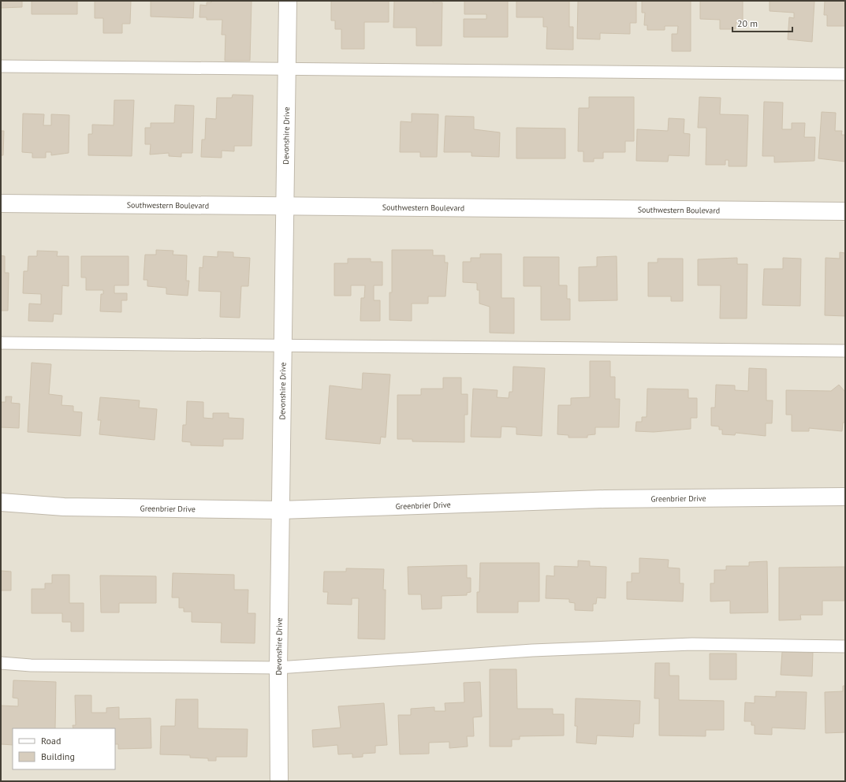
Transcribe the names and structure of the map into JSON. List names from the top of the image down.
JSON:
{
  "streets": {
    "street": ["Devonshire Drive", "Southwestern Boulevard", "Greenbrier Drive"]
  },
  "crossings": [
    ["Devonshire Drive", "Southwestern Boulevard"],
    ["Devonshire Drive", "Greenbrier Drive"]
  ],
  "legend": ["Road", "Building"],
  "scale_bar": "20 m"
}
